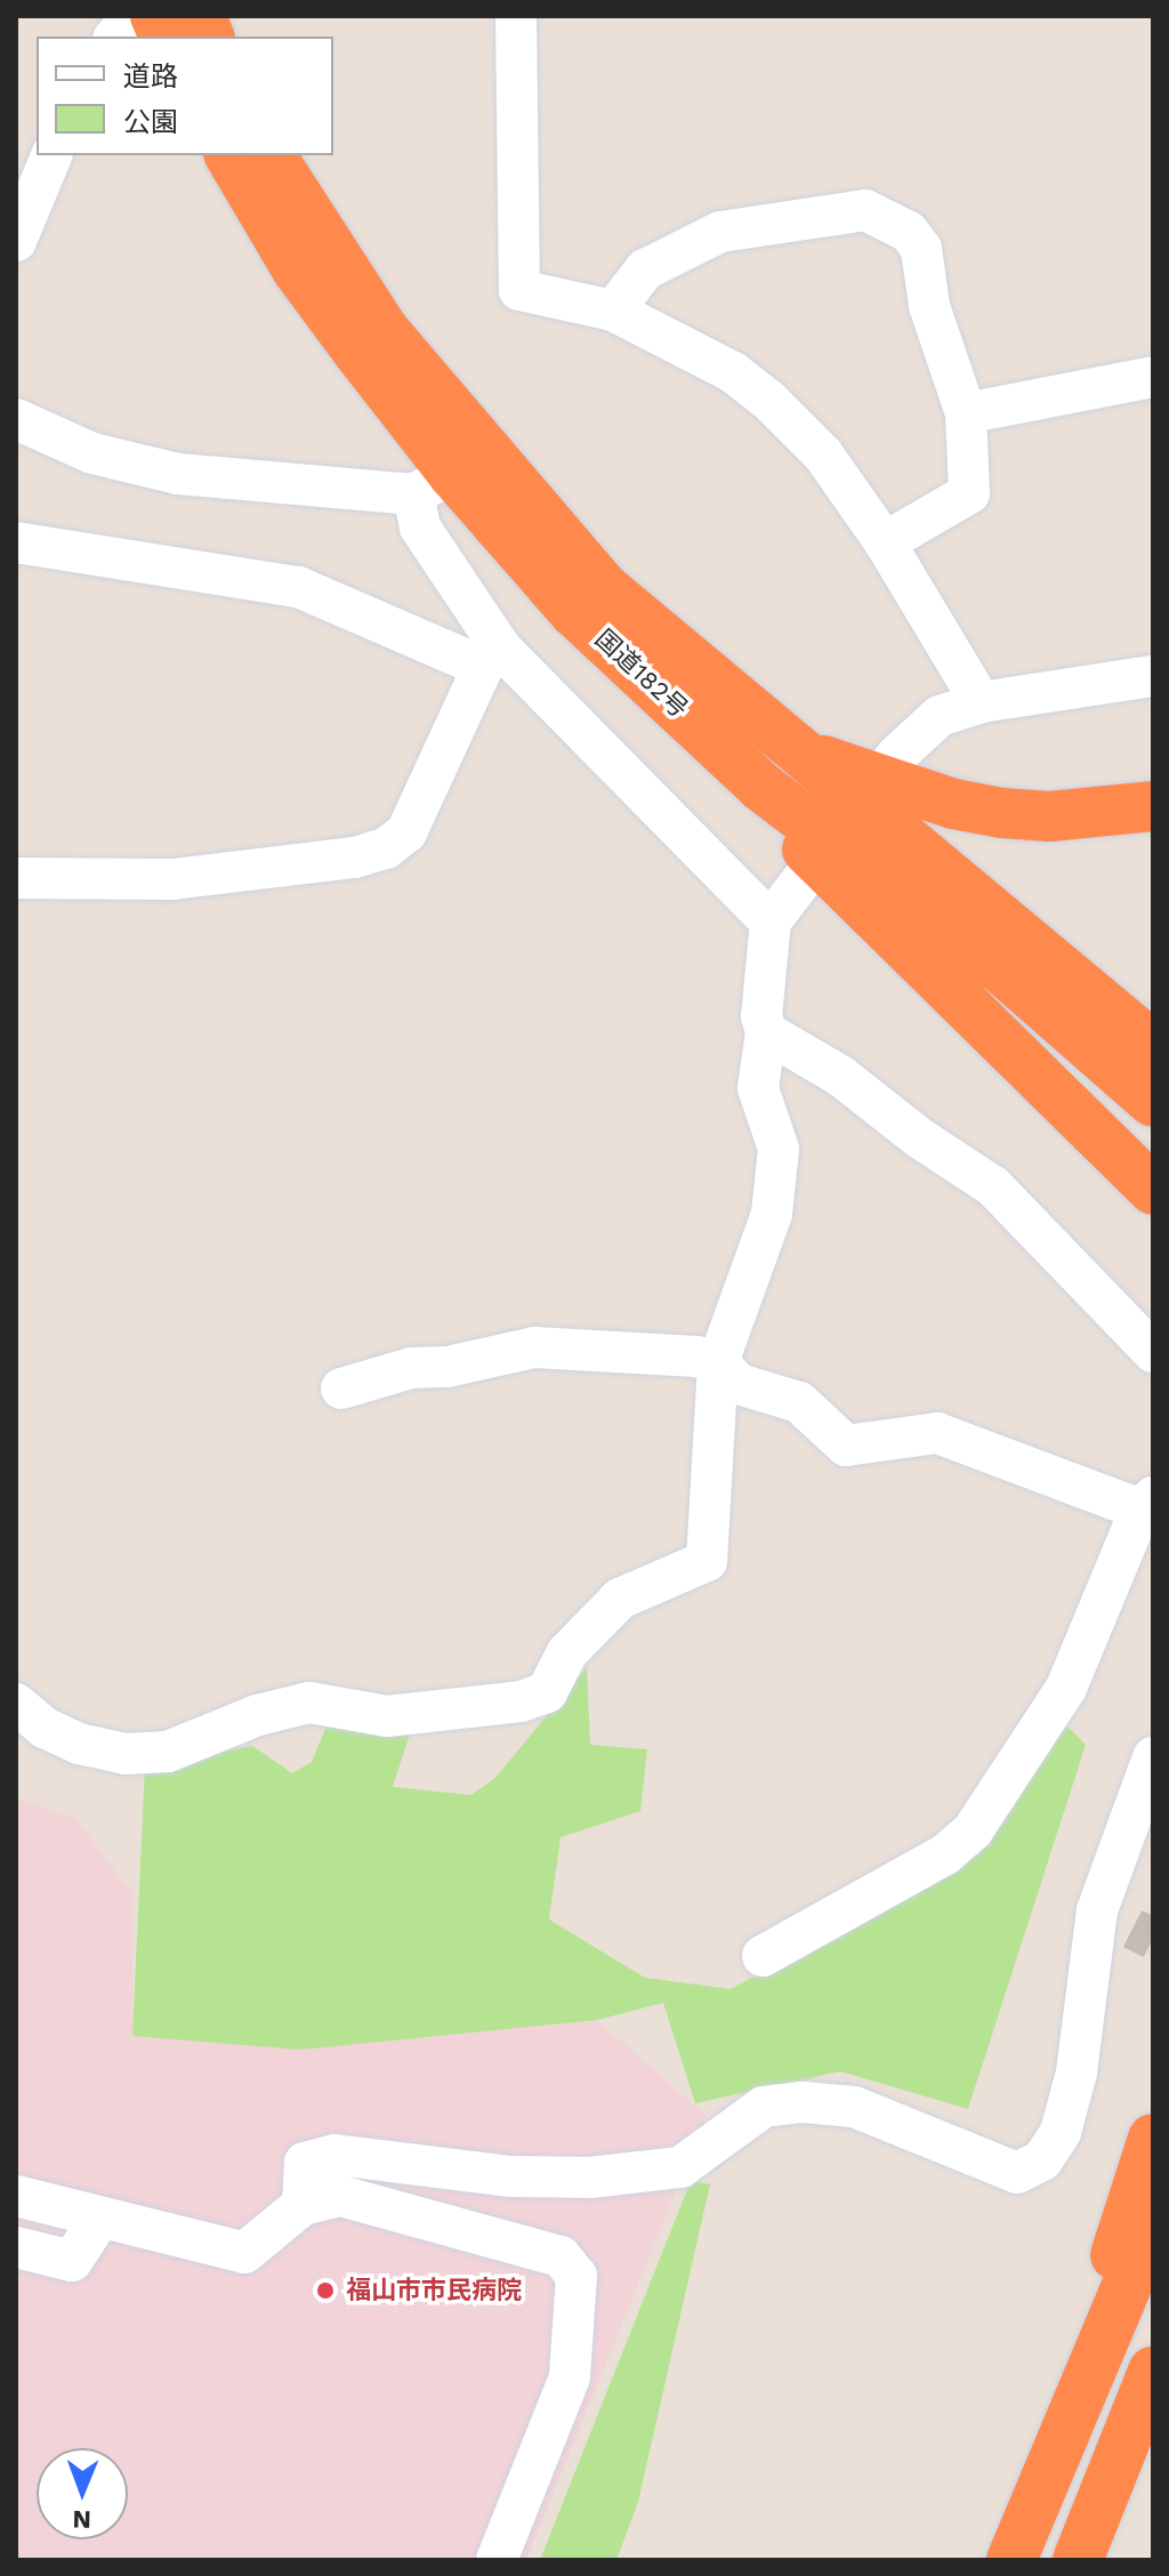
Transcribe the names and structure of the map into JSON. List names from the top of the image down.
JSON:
{
  "streets": {
    "highway": ["国道182号"]
  },
  "places": ["福山市市民病院"],
  "legend": ["道路", "公園"],
  "north": "bottom"
}
